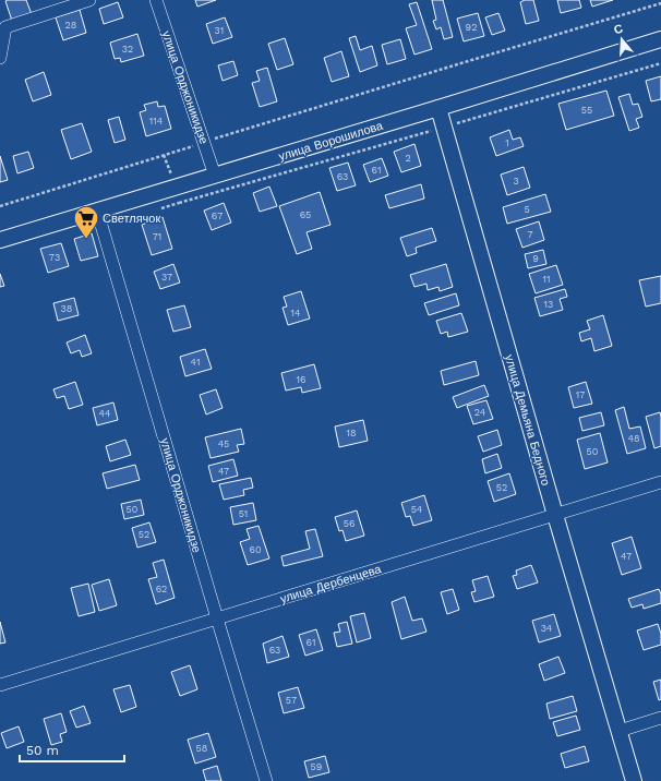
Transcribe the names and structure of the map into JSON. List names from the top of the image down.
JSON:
{
  "streets": {
    "street": [
      "улица Орджоникидзе",
      "улица Ворошилова",
      "улица Демьяна Бедного",
      "улица Дербенцева"
    ]
  },
  "crossings": [
    ["улица Орджоникидзе", "улица Ворошилова"],
    ["улица Орджоникидзе", "улица Дербенцева"],
    ["улица Ворошилова", "улица Демьяна Бедного"],
    ["улица Демьяна Бедного", "улица Дербенцева"]
  ],
  "places": {
    "supermarket": ["Светлячок"]
  },
  "house_numbers": [
    "28",
    "92",
    "31",
    "32",
    "55",
    "114",
    "1",
    "2",
    "61",
    "63",
    "3",
    "5",
    "65",
    "67",
    "7",
    "71",
    "73",
    "9",
    "37",
    "11",
    "13",
    "38",
    "14",
    "41",
    "16",
    "17",
    "24",
    "44",
    "18",
    "48",
    "45",
    "50",
    "47",
    "52",
    "50",
    "54",
    "51",
    "56",
    "52",
    "60",
    "47",
    "62",
    "34",
    "61",
    "63",
    "57",
    "58",
    "59"
  ],
  "scale_bar": "50 m",
  "north": "top"
}
